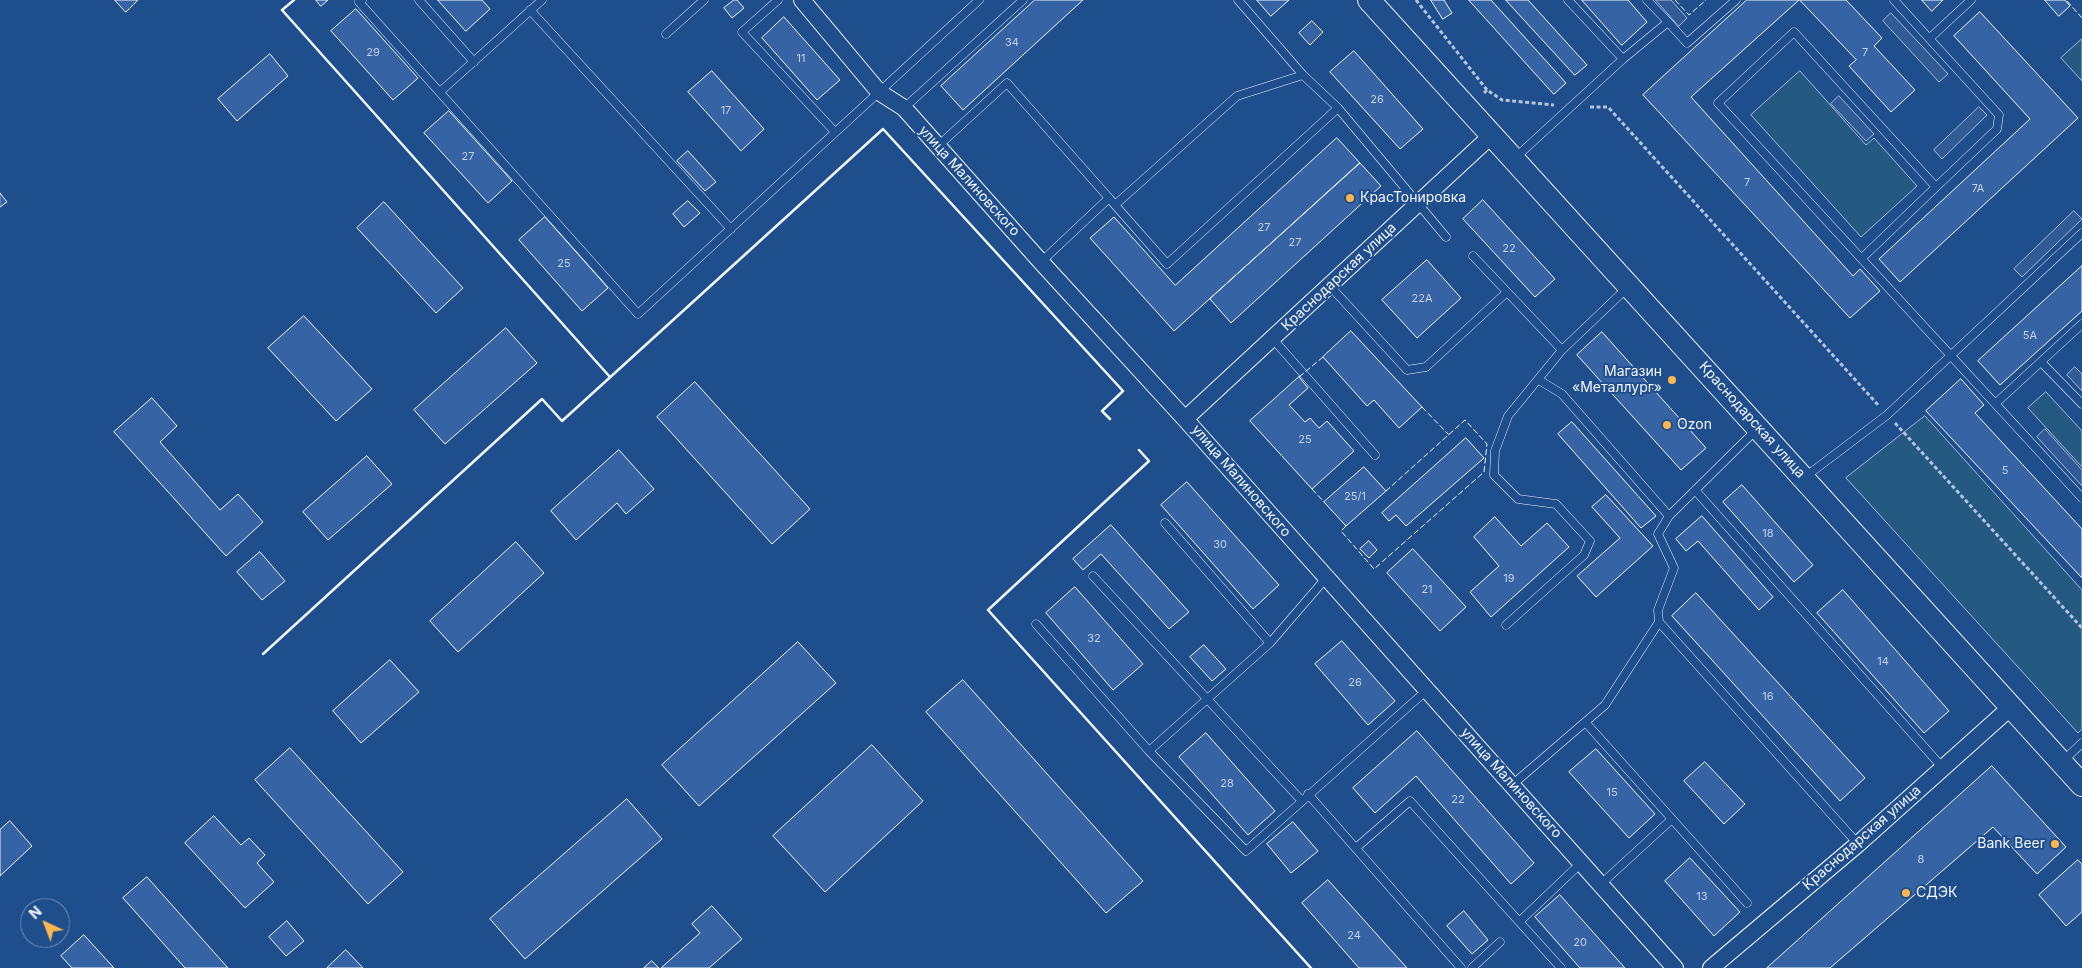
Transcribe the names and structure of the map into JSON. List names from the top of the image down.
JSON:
{
  "streets": {
    "main road": ["Краснодарская улица"],
    "street": ["улица Малиновского"]
  },
  "crossings": [
    ["улица Малиновского", "Краснодарская улица"]
  ],
  "places": [
    "КрасТонировка",
    "Магазин «Металлург»",
    "Ozon",
    "Bank Beer",
    "СДЭК"
  ],
  "house_numbers": [
    "34",
    "29",
    "7",
    "11",
    "26",
    "17",
    "27",
    "7",
    "7А",
    "27",
    "27",
    "22",
    "25",
    "22А",
    "5А",
    "25",
    "5",
    "25/1",
    "18",
    "30",
    "19",
    "21",
    "32",
    "14",
    "26",
    "16",
    "28",
    "15",
    "22",
    "8",
    "13",
    "24",
    "20"
  ],
  "north": "top left"
}
